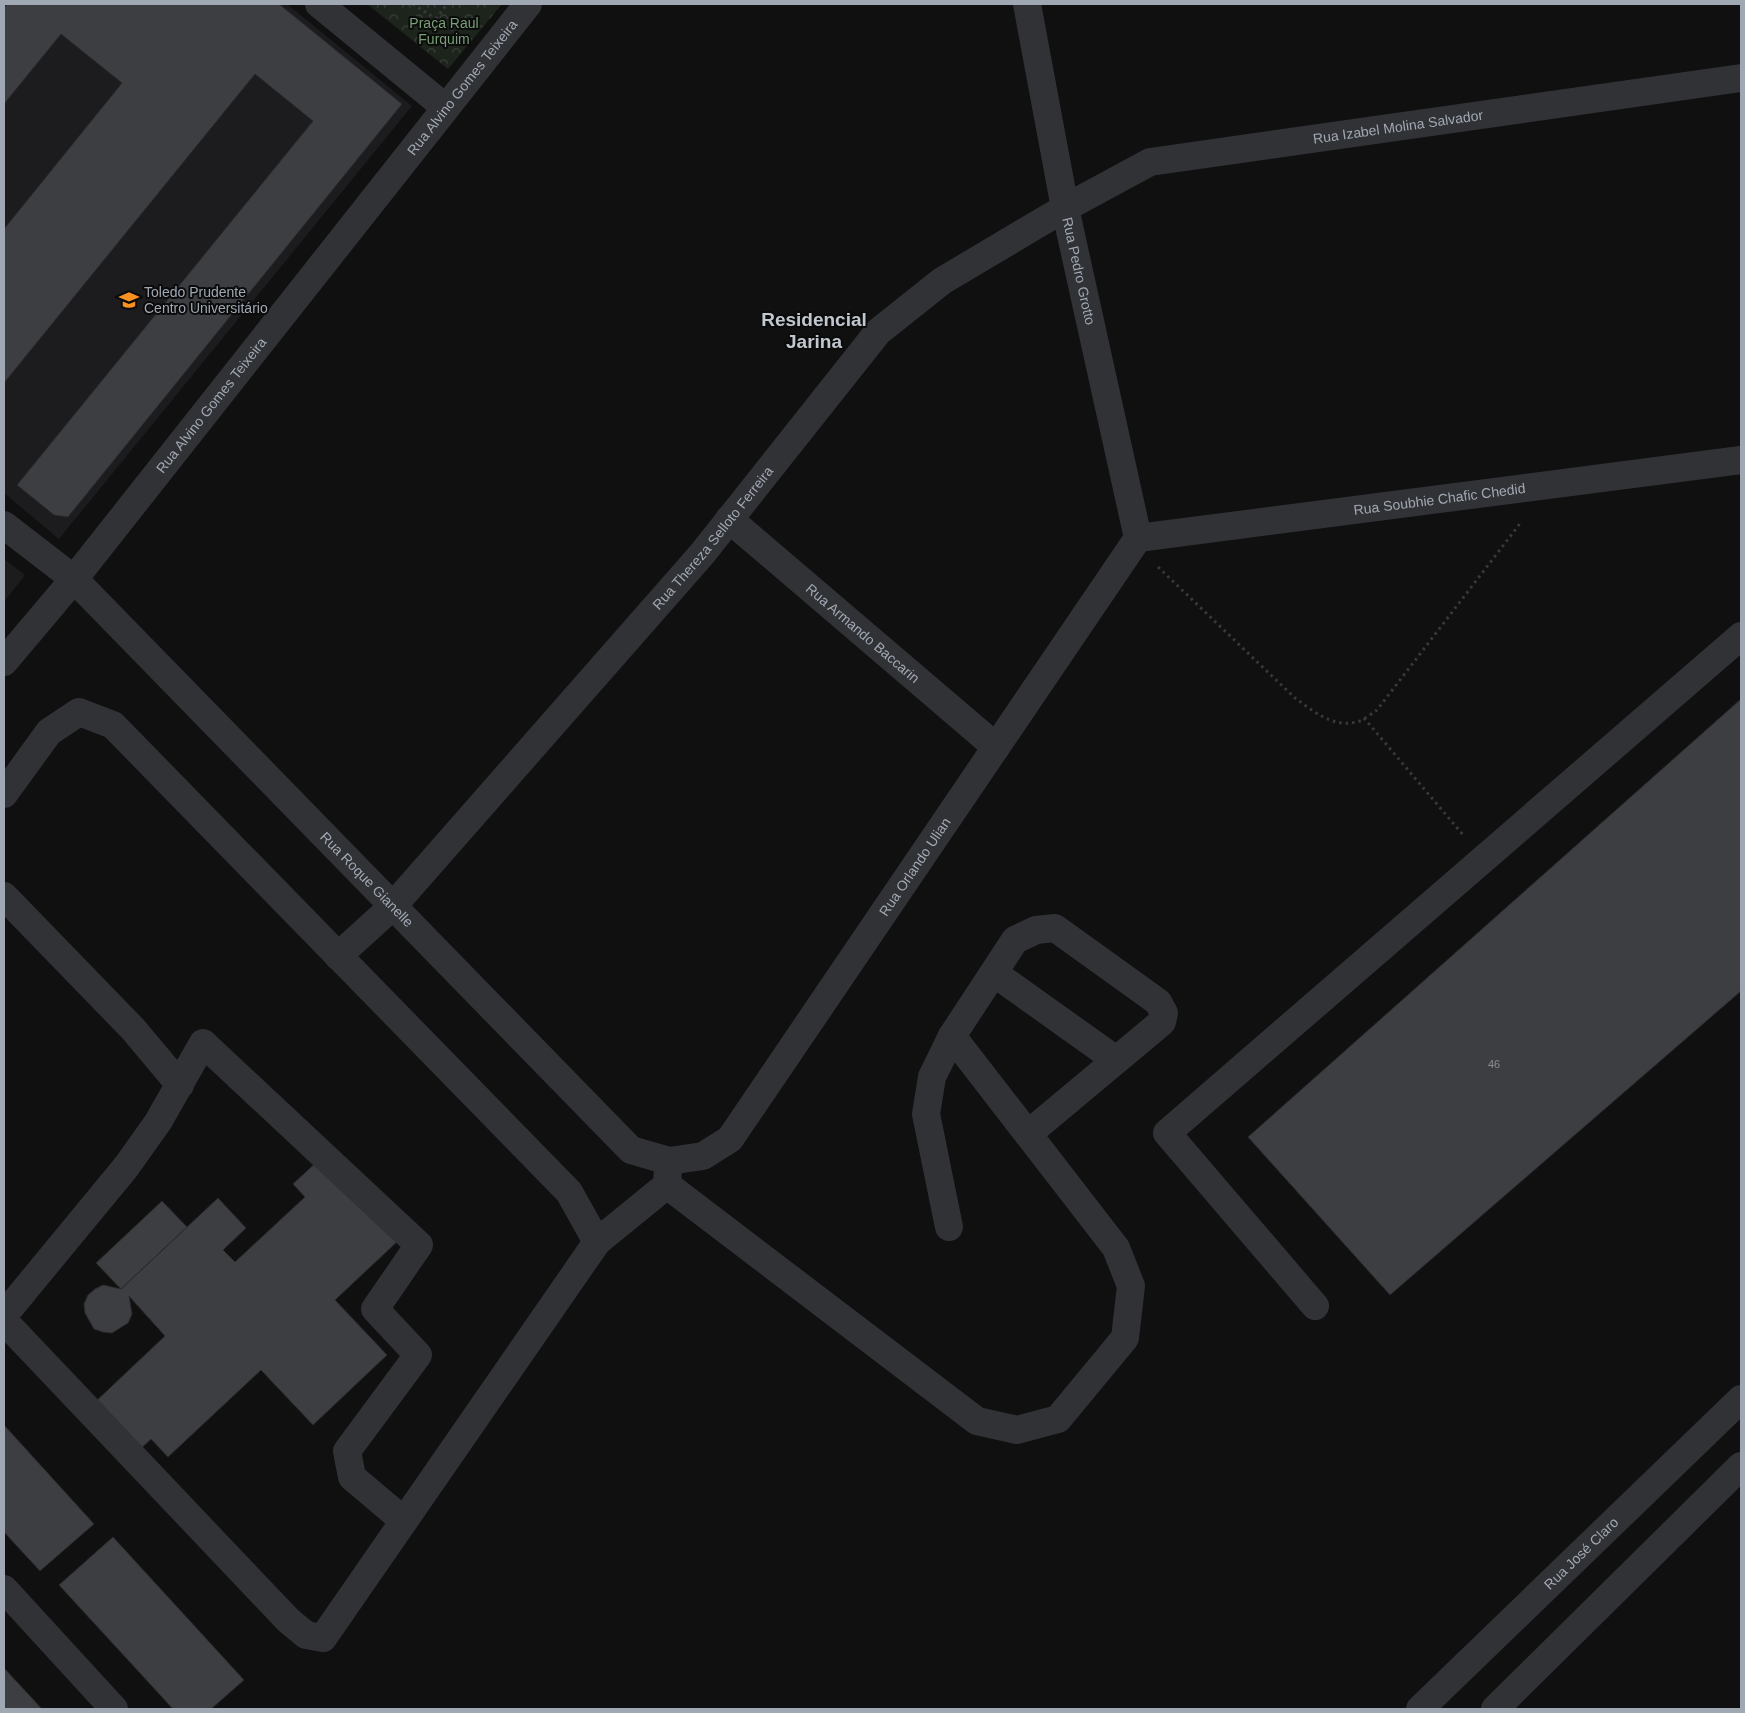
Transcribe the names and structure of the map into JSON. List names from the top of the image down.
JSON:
{
  "streets": {
    "street": [
      "Rua Alvino Gomes Teixeira",
      "Rua Izabel Molina Salvador",
      "Rua Pedro Grotto",
      "Rua Soubhie Chafic Chedid",
      "Rua Thereza Selloto Ferreira",
      "Rua Armando Baccarin",
      "Rua Orlando Ulian",
      "Rua Roque Gianelle",
      "Rua José Claro"
    ]
  },
  "crossings": [
    ["Rua Alvino Gomes Teixeira", "Rua Roque Gianelle"],
    ["Rua Izabel Molina Salvador", "Rua Pedro Grotto"],
    ["Rua Izabel Molina Salvador", "Rua Thereza Selloto Ferreira"],
    ["Rua Pedro Grotto", "Rua Soubhie Chafic Chedid"],
    ["Rua Pedro Grotto", "Rua Thereza Selloto Ferreira"],
    ["Rua Pedro Grotto", "Rua Orlando Ulian"],
    ["Rua Soubhie Chafic Chedid", "Rua Orlando Ulian"],
    ["Rua Thereza Selloto Ferreira", "Rua Armando Baccarin"],
    ["Rua Thereza Selloto Ferreira", "Rua Roque Gianelle"],
    ["Rua Armando Baccarin", "Rua Orlando Ulian"],
    ["Rua Orlando Ulian", "Rua Roque Gianelle"]
  ],
  "districts": ["Residencial Jarina"],
  "parks": ["Praça Raul Furquim"],
  "places": {
    "school or university": ["Toledo Prudente Centro Universitário"]
  },
  "house_numbers": ["46"]
}
